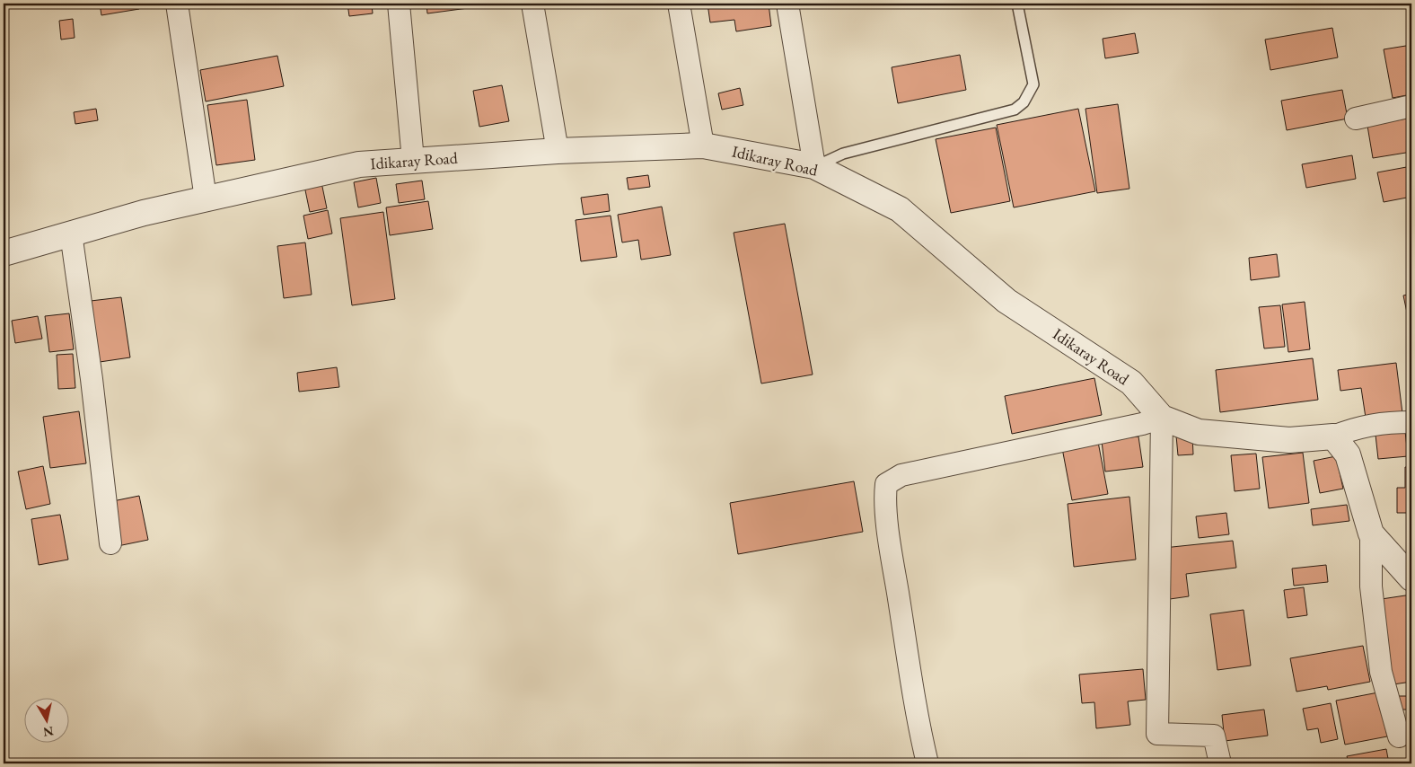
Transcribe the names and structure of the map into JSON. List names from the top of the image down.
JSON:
{
  "streets": {
    "street": ["Idikaray Road"]
  },
  "north": "bottom"
}
